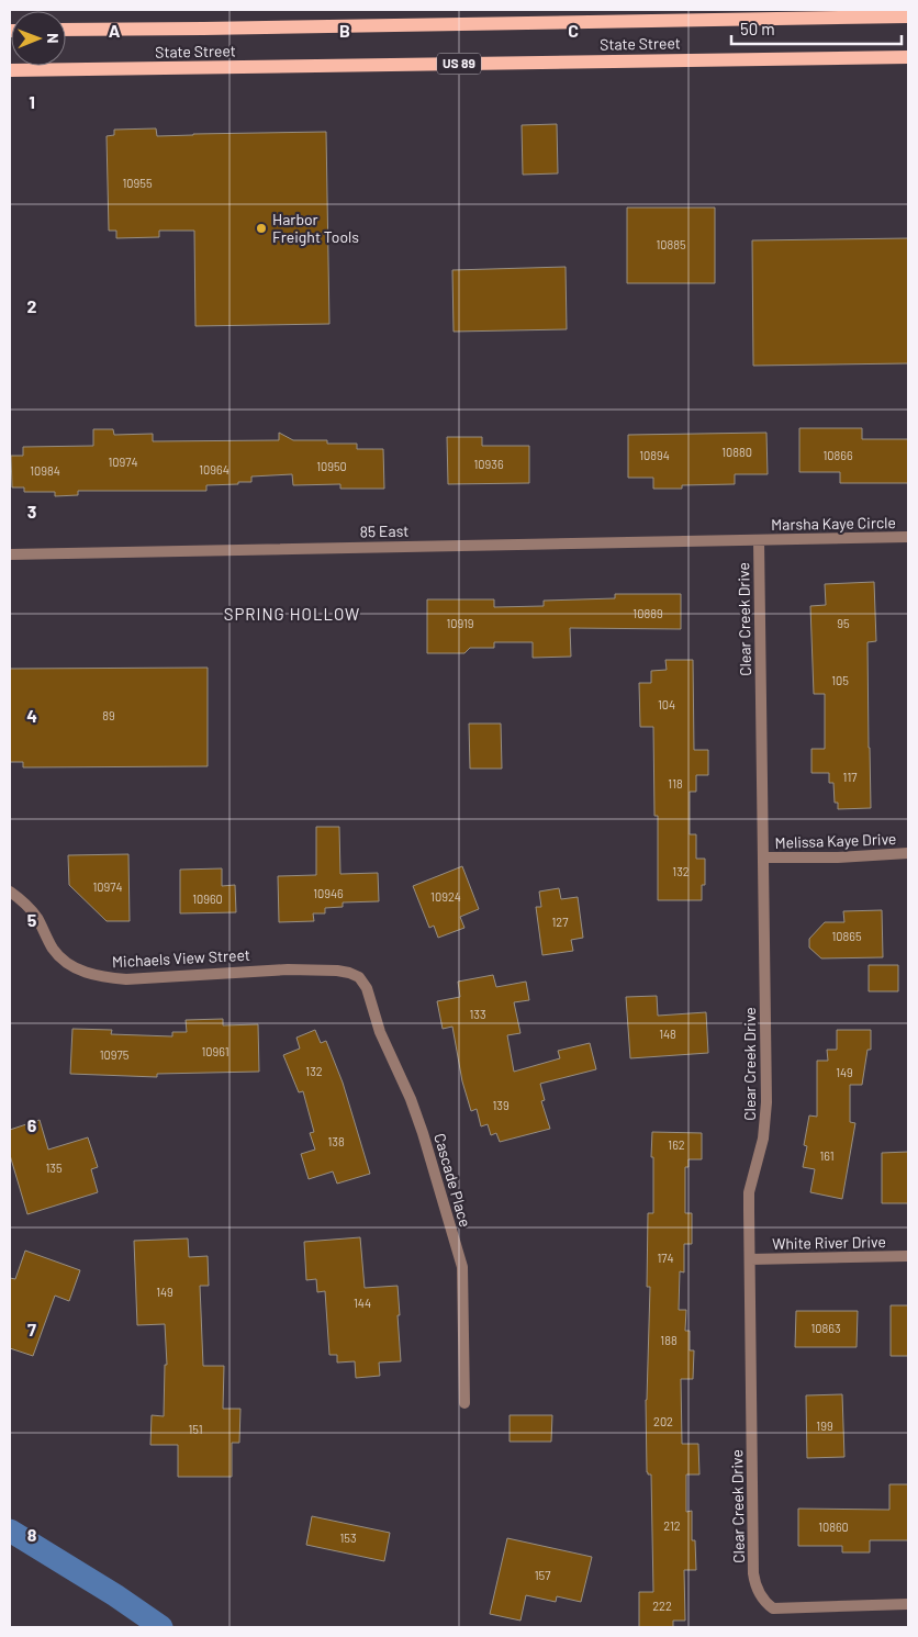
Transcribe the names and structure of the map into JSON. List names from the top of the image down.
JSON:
{
  "streets": {
    "main road": ["State Street", "US 89"],
    "street": [
      "Marsha Kaye Circle",
      "85 East",
      "Clear Creek Drive",
      "Melissa Kaye Drive",
      "Michaels View Street",
      "Cascade Place",
      "White River Drive"
    ]
  },
  "crossings": [
    ["Marsha Kaye Circle", "85 East"],
    ["Marsha Kaye Circle", "Clear Creek Drive"],
    ["85 East", "Clear Creek Drive"],
    ["Clear Creek Drive", "Melissa Kaye Drive"],
    ["Clear Creek Drive", "White River Drive"],
    ["Michaels View Street", "Cascade Place"]
  ],
  "districts": ["SPRING HOLLOW"],
  "places": ["Harbor Freight Tools"],
  "house_numbers": [
    "10955",
    "10885",
    "10880",
    "10894",
    "10866",
    "10974",
    "10936",
    "10950",
    "10964",
    "10984",
    "10889",
    "10919",
    "95",
    "105",
    "104",
    "89",
    "117",
    "118",
    "132",
    "10974",
    "10946",
    "10924",
    "10960",
    "127",
    "10865",
    "133",
    "148",
    "10961",
    "10975",
    "132",
    "149",
    "139",
    "138",
    "162",
    "161",
    "135",
    "174",
    "149",
    "144",
    "10863",
    "188",
    "202",
    "199",
    "151",
    "212",
    "10860",
    "153",
    "157",
    "222"
  ],
  "scale_bar": "50 m",
  "north": "right",
  "grid": {
    "columns": ["A", "B", "C"],
    "rows": [
      "1",
      "2",
      "3",
      "4",
      "5",
      "6",
      "7",
      "8"
    ]
  }
}
